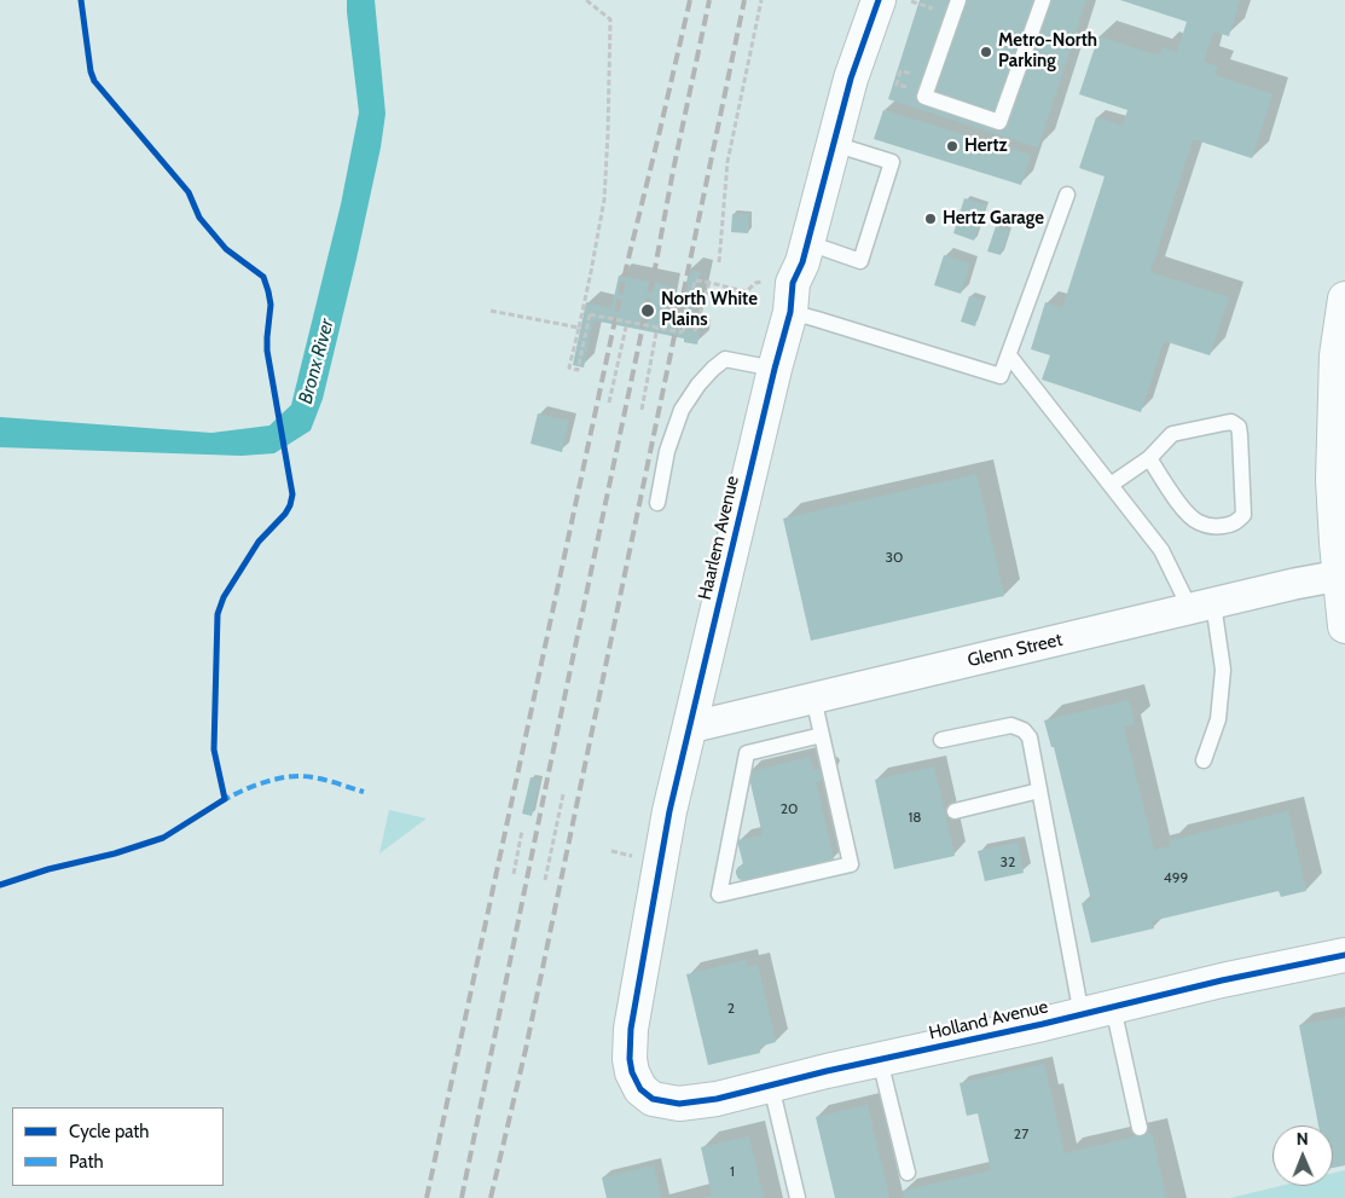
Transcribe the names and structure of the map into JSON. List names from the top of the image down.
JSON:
{
  "streets": {
    "street": ["Haarlem Avenue", "Glenn Street", "Holland Avenue"]
  },
  "crossings": [
    ["Haarlem Avenue", "Glenn Street"],
    ["Haarlem Avenue", "Holland Avenue"]
  ],
  "water": ["Bronx River"],
  "places": [
    "Metro-North Parking",
    "Hertz",
    "Hertz Garage",
    "North White Plains"
  ],
  "house_numbers": [
    "30",
    "20",
    "18",
    "32",
    "499",
    "2",
    "27",
    "1"
  ],
  "legend": ["Cycle path", "Path"],
  "north": "top"
}
